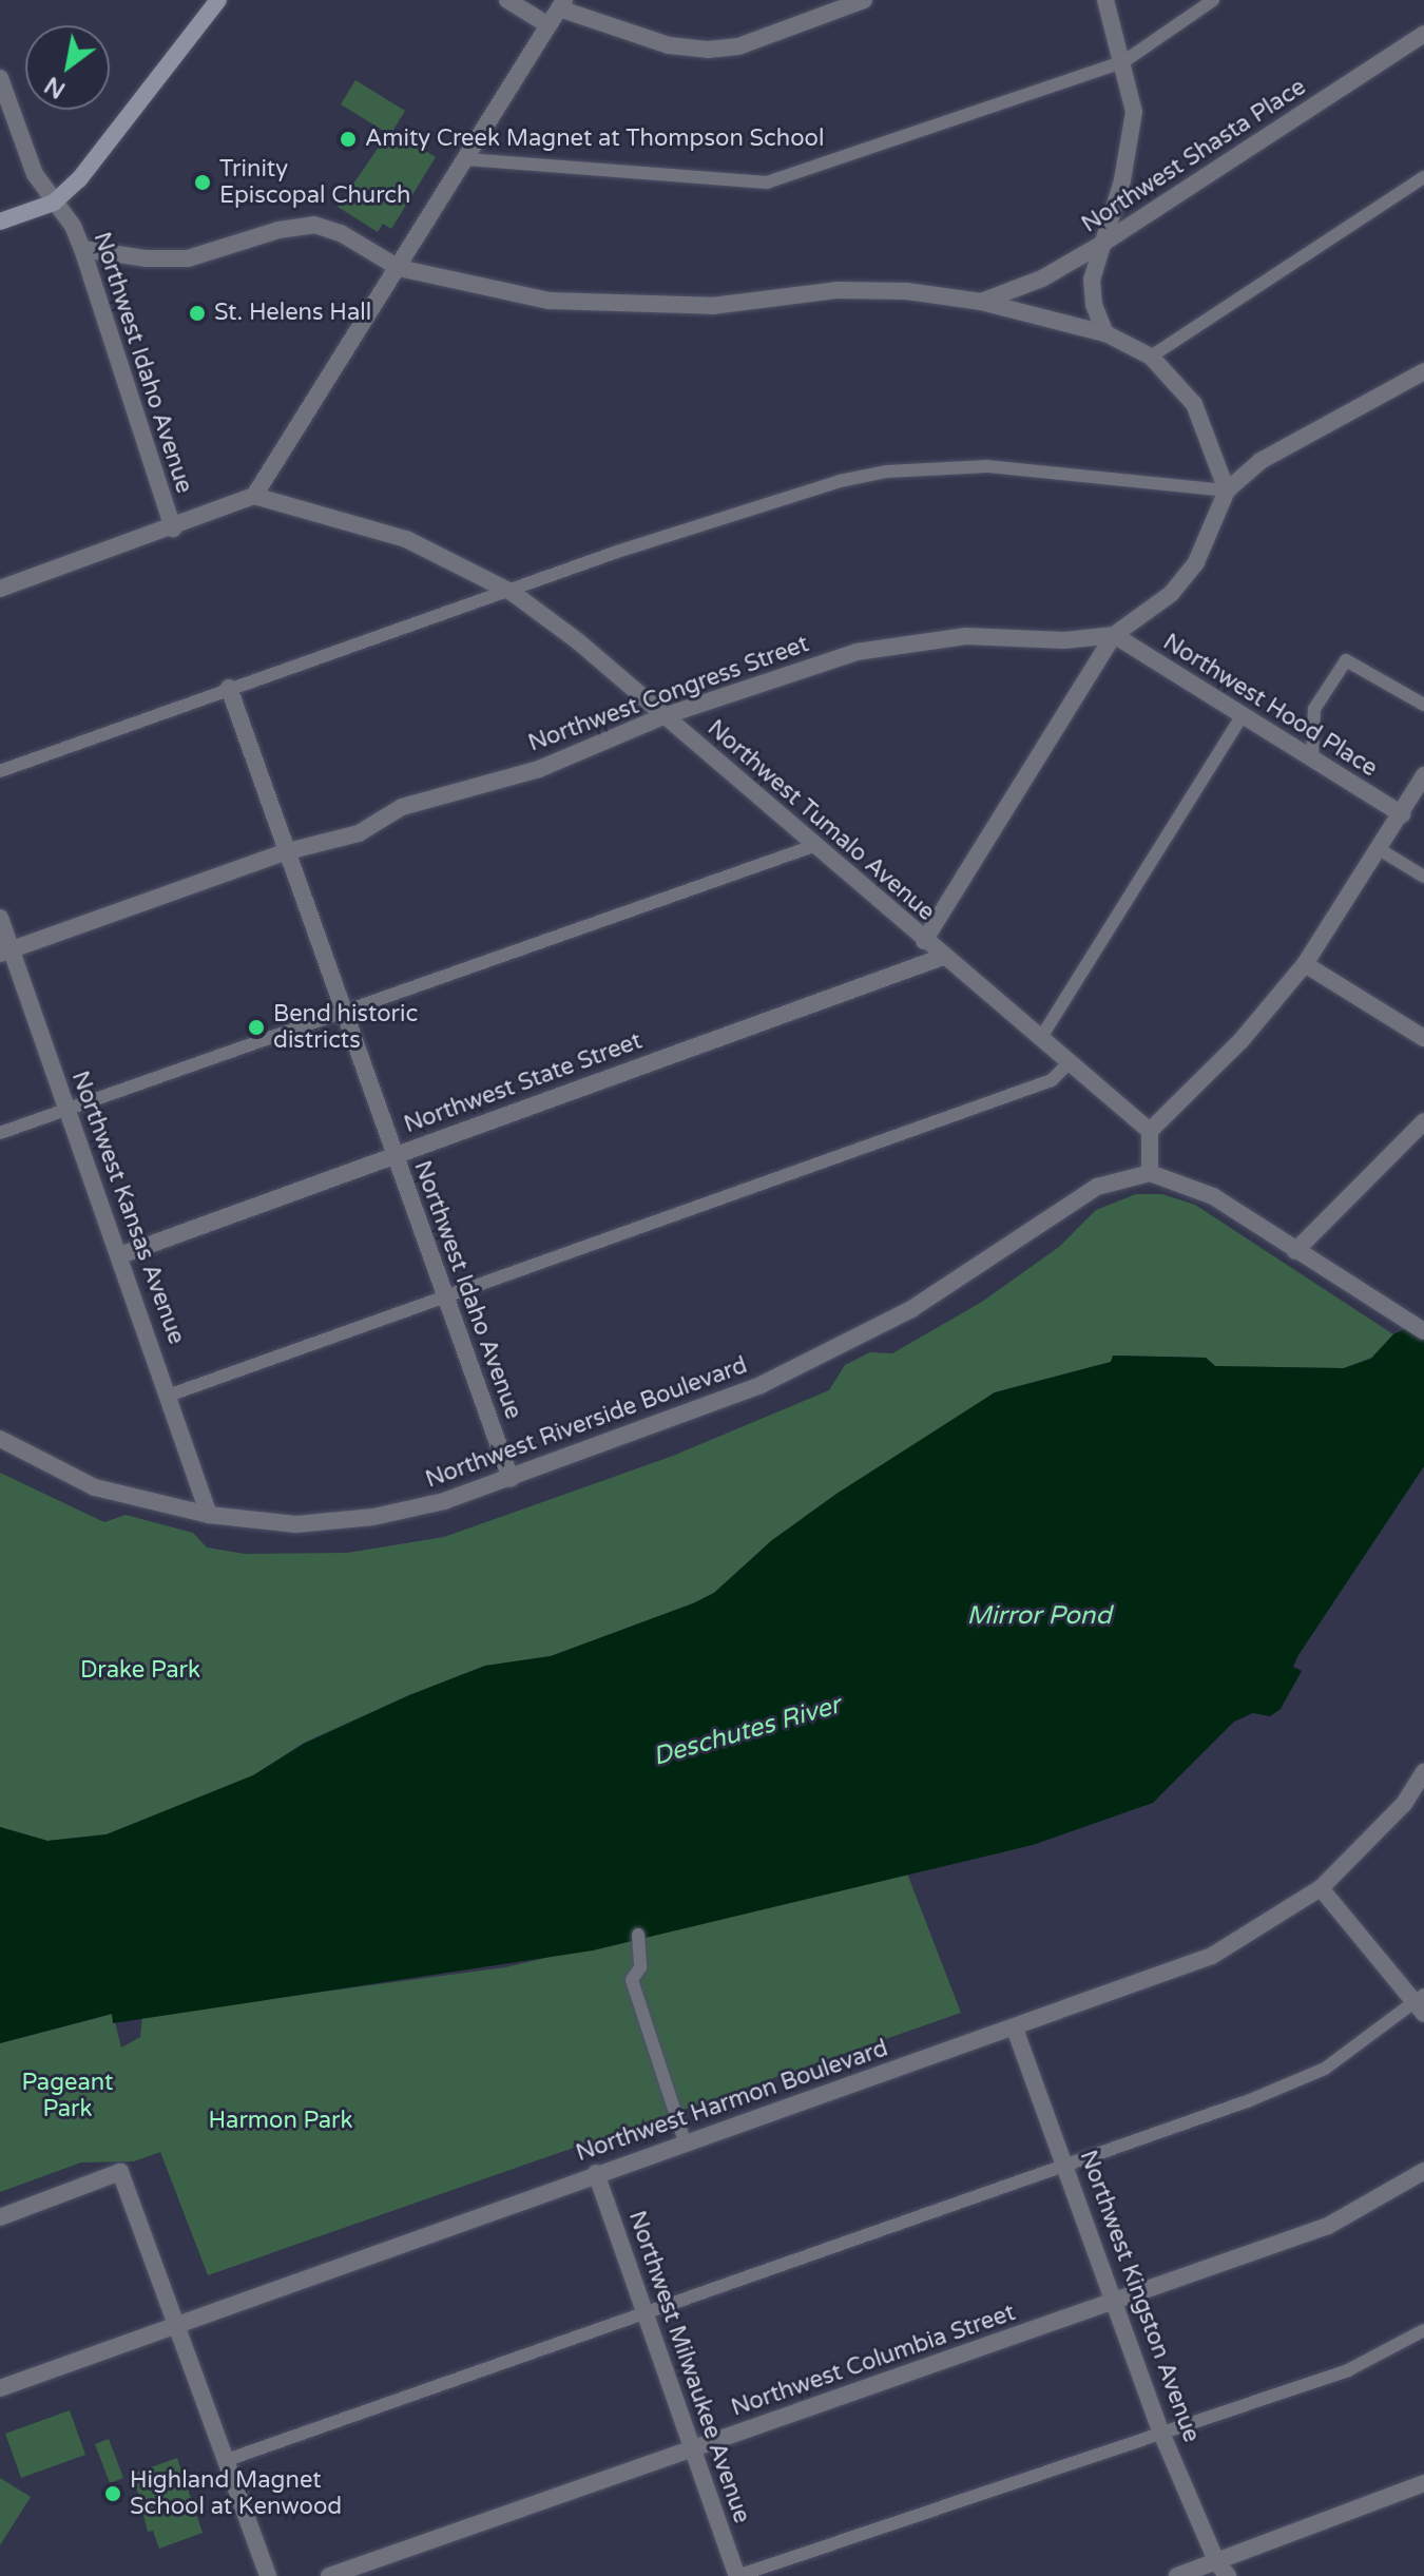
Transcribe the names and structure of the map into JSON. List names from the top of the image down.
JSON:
{
  "streets": {
    "street": [
      "Northwest Shasta Place",
      "Northwest Idaho Avenue",
      "Northwest Congress Street",
      "Northwest Hood Place",
      "Northwest Tumalo Avenue",
      "Northwest State Street",
      "Northwest Kansas Avenue",
      "Northwest Riverside Boulevard",
      "Northwest Harmon Boulevard",
      "Northwest Kingston Avenue",
      "Northwest Columbia Street",
      "Northwest Milwaukee Avenue"
    ]
  },
  "crossings": [
    ["Northwest Idaho Avenue", "Northwest Congress Street"],
    ["Northwest Idaho Avenue", "Northwest State Street"],
    ["Northwest Idaho Avenue", "Northwest Riverside Boulevard"],
    ["Northwest Congress Street", "Northwest Hood Place"],
    ["Northwest Congress Street", "Northwest Tumalo Avenue"],
    ["Northwest Congress Street", "Northwest Kansas Avenue"],
    ["Northwest Tumalo Avenue", "Northwest State Street"],
    ["Northwest State Street", "Northwest Kansas Avenue"],
    ["Northwest Kansas Avenue", "Northwest Riverside Boulevard"],
    ["Northwest Harmon Boulevard", "Northwest Kingston Avenue"],
    ["Northwest Harmon Boulevard", "Northwest Milwaukee Avenue"],
    ["Northwest Kingston Avenue", "Northwest Columbia Street"],
    ["Northwest Columbia Street", "Northwest Milwaukee Avenue"]
  ],
  "water": ["Mirror Pond", "Deschutes River"],
  "parks": ["Drake Park", "Pageant Park", "Harmon Park"],
  "places": [
    "Amity Creek Magnet at Thompson School",
    "Trinity Episcopal Church",
    "St. Helens Hall",
    "Bend historic districts",
    "Highland Magnet School at Kenwood"
  ],
  "north": "bottom left"
}
